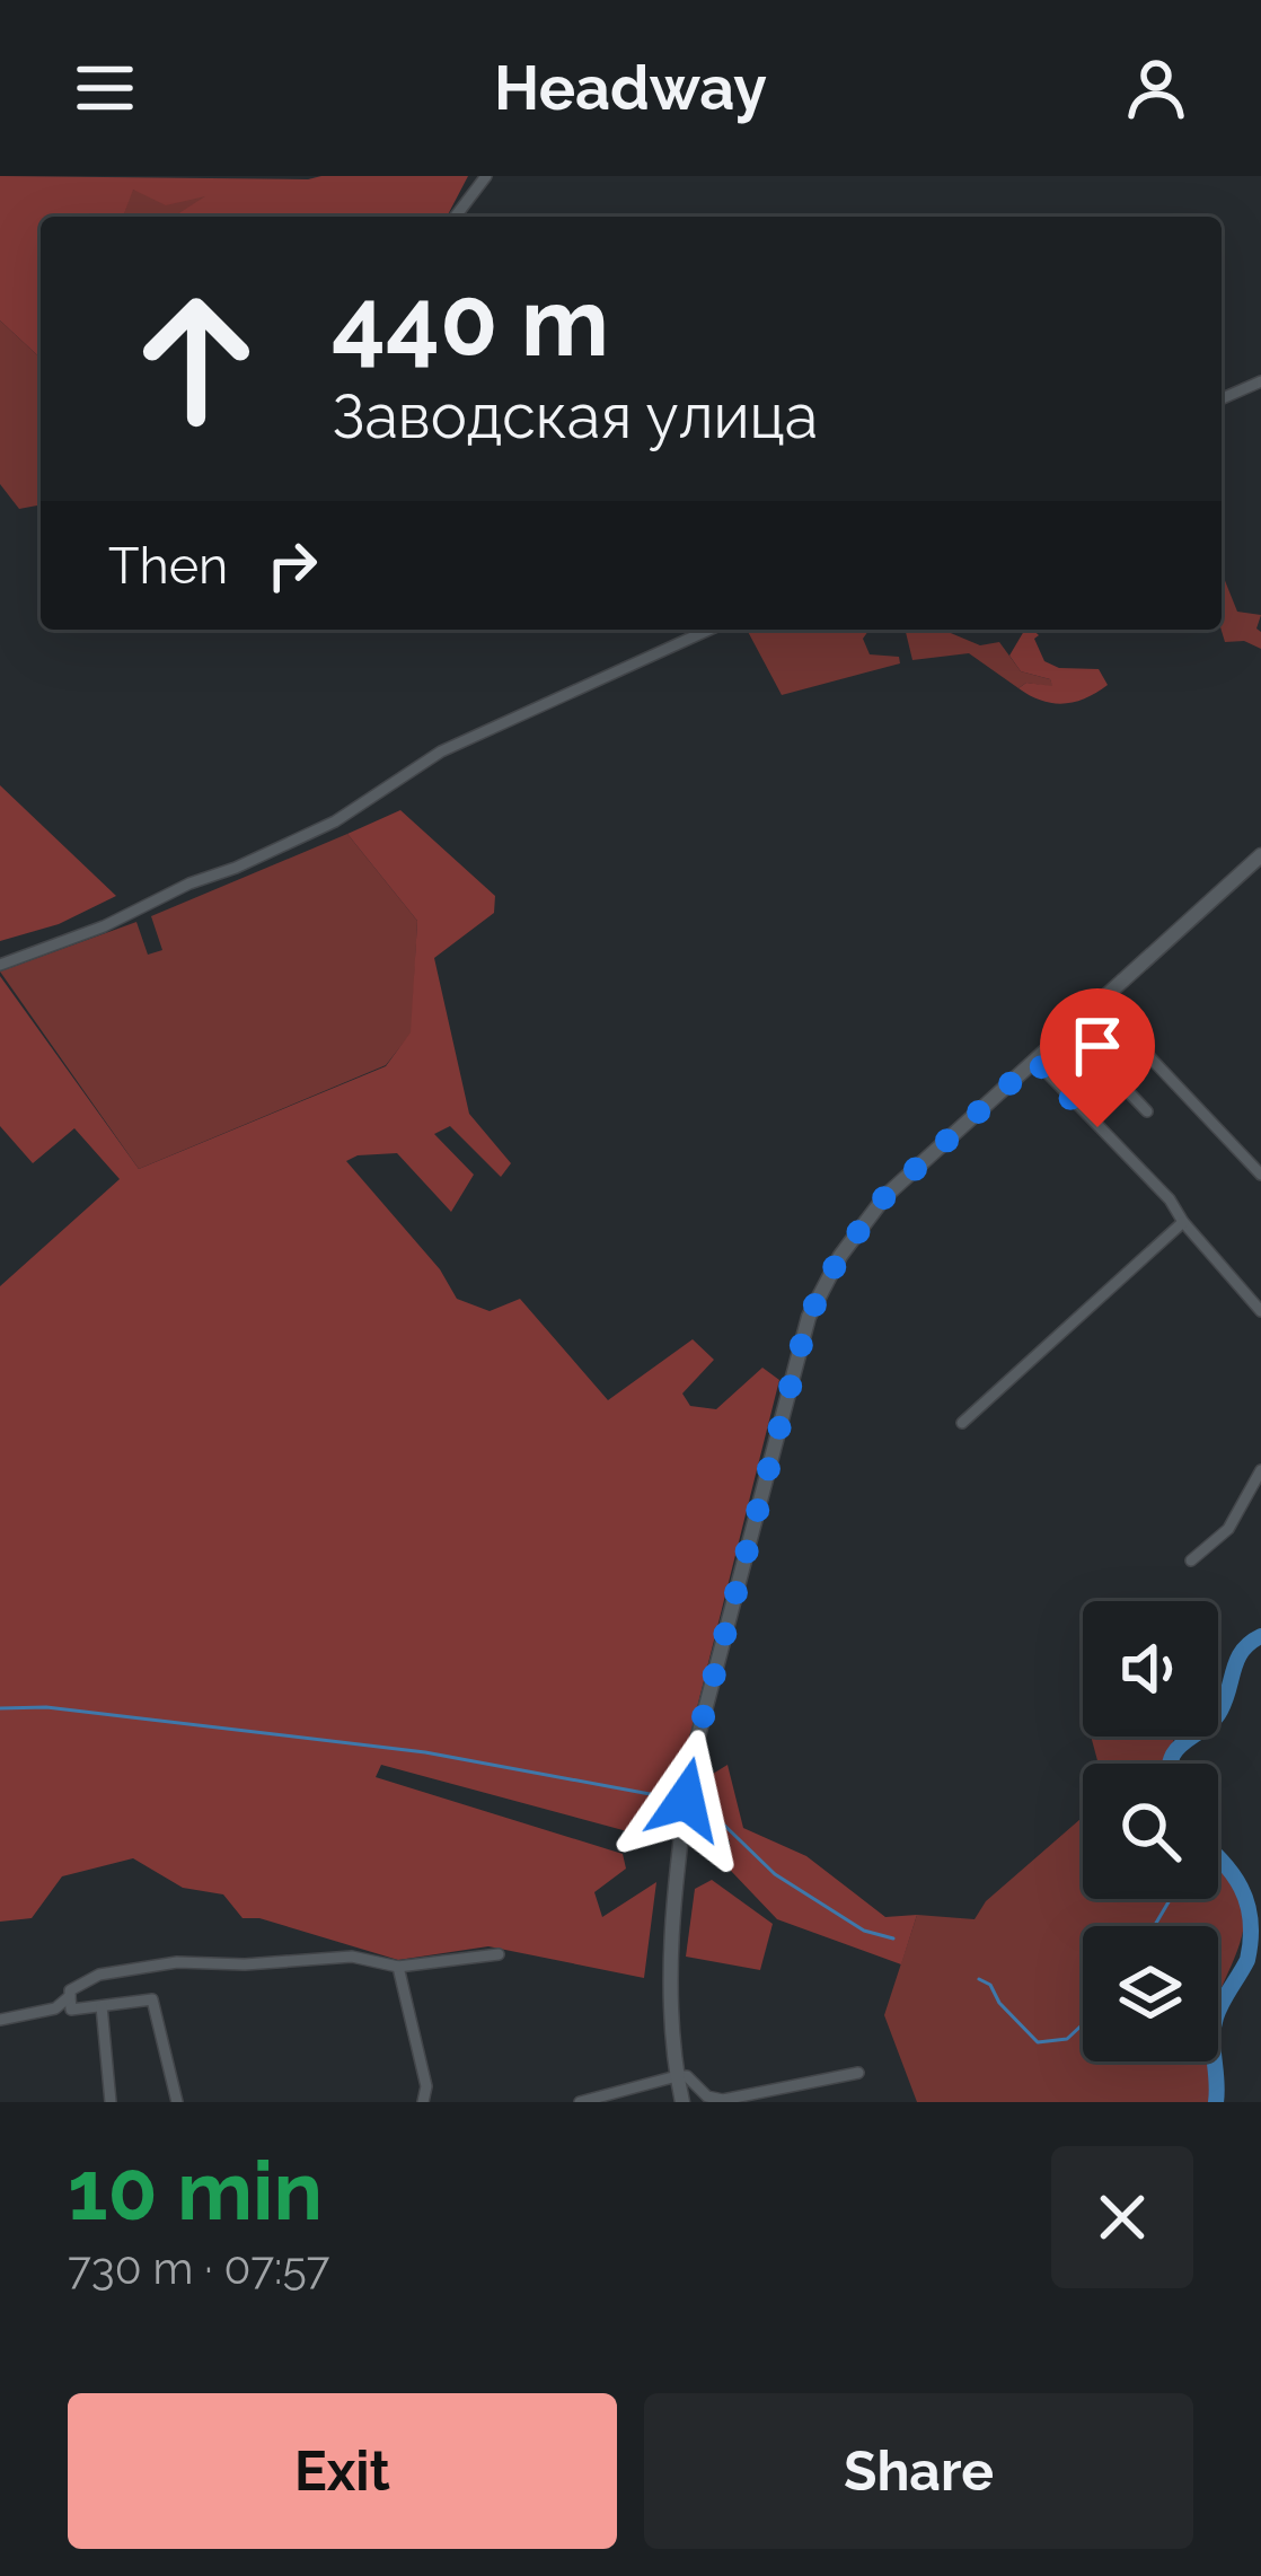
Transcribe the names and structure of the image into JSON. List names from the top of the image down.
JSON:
{
  "page": {
    "header": "Headway",
    "turn": ["440 m", "Заводская улица"],
    "then": "Then",
    "heading": ["10 min", "730 m · 07:57"],
    "buttons": ["Exit", "Share"]
  }
}
